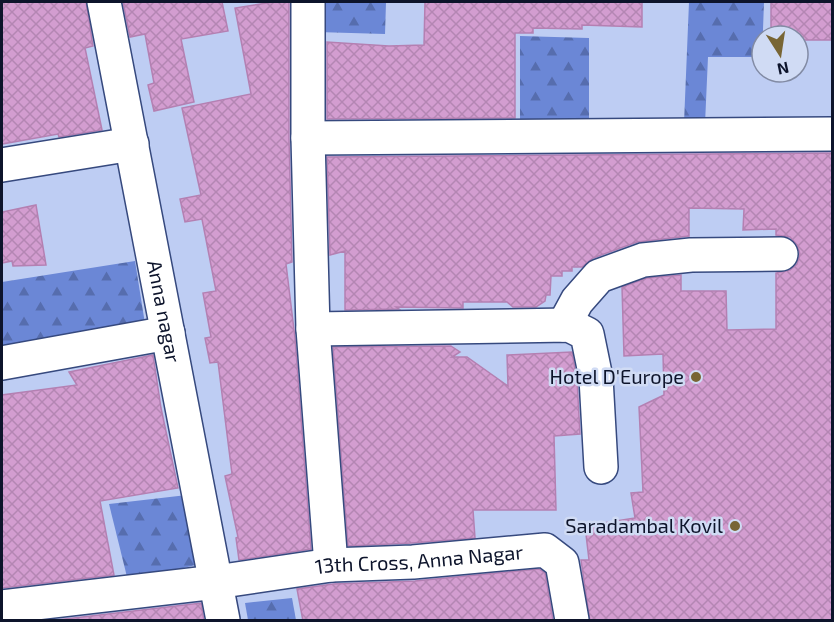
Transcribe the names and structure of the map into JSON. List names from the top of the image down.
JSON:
{
  "streets": {
    "street": ["Anna nagar", "13th Cross, Anna Nagar"]
  },
  "crossings": [
    ["Anna nagar", "13th Cross, Anna Nagar"]
  ],
  "places": ["Hotel D'Europe", "Saradambal Kovil"],
  "north": "bottom"
}
